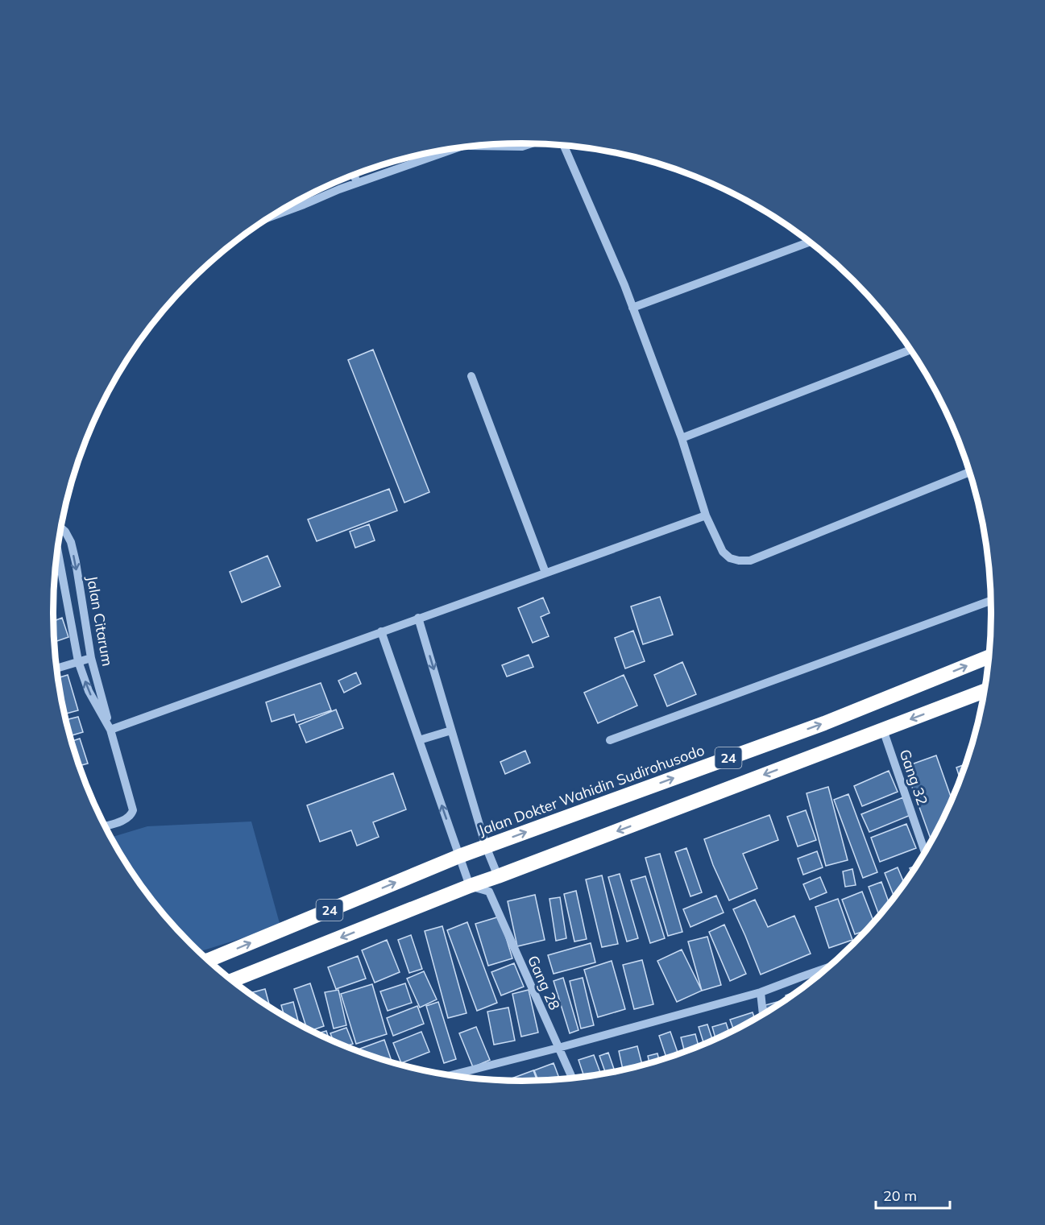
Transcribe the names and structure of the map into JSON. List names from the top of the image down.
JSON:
{
  "streets": {
    "highway": ["24", "Jalan Dokter Wahidin Sudirohusodo"],
    "street": ["Jalan Citarum", "Gang 32", "Gang 28"]
  },
  "crossings": [
    ["24", "Gang 32"]
  ],
  "scale_bar": "20 m"
}
